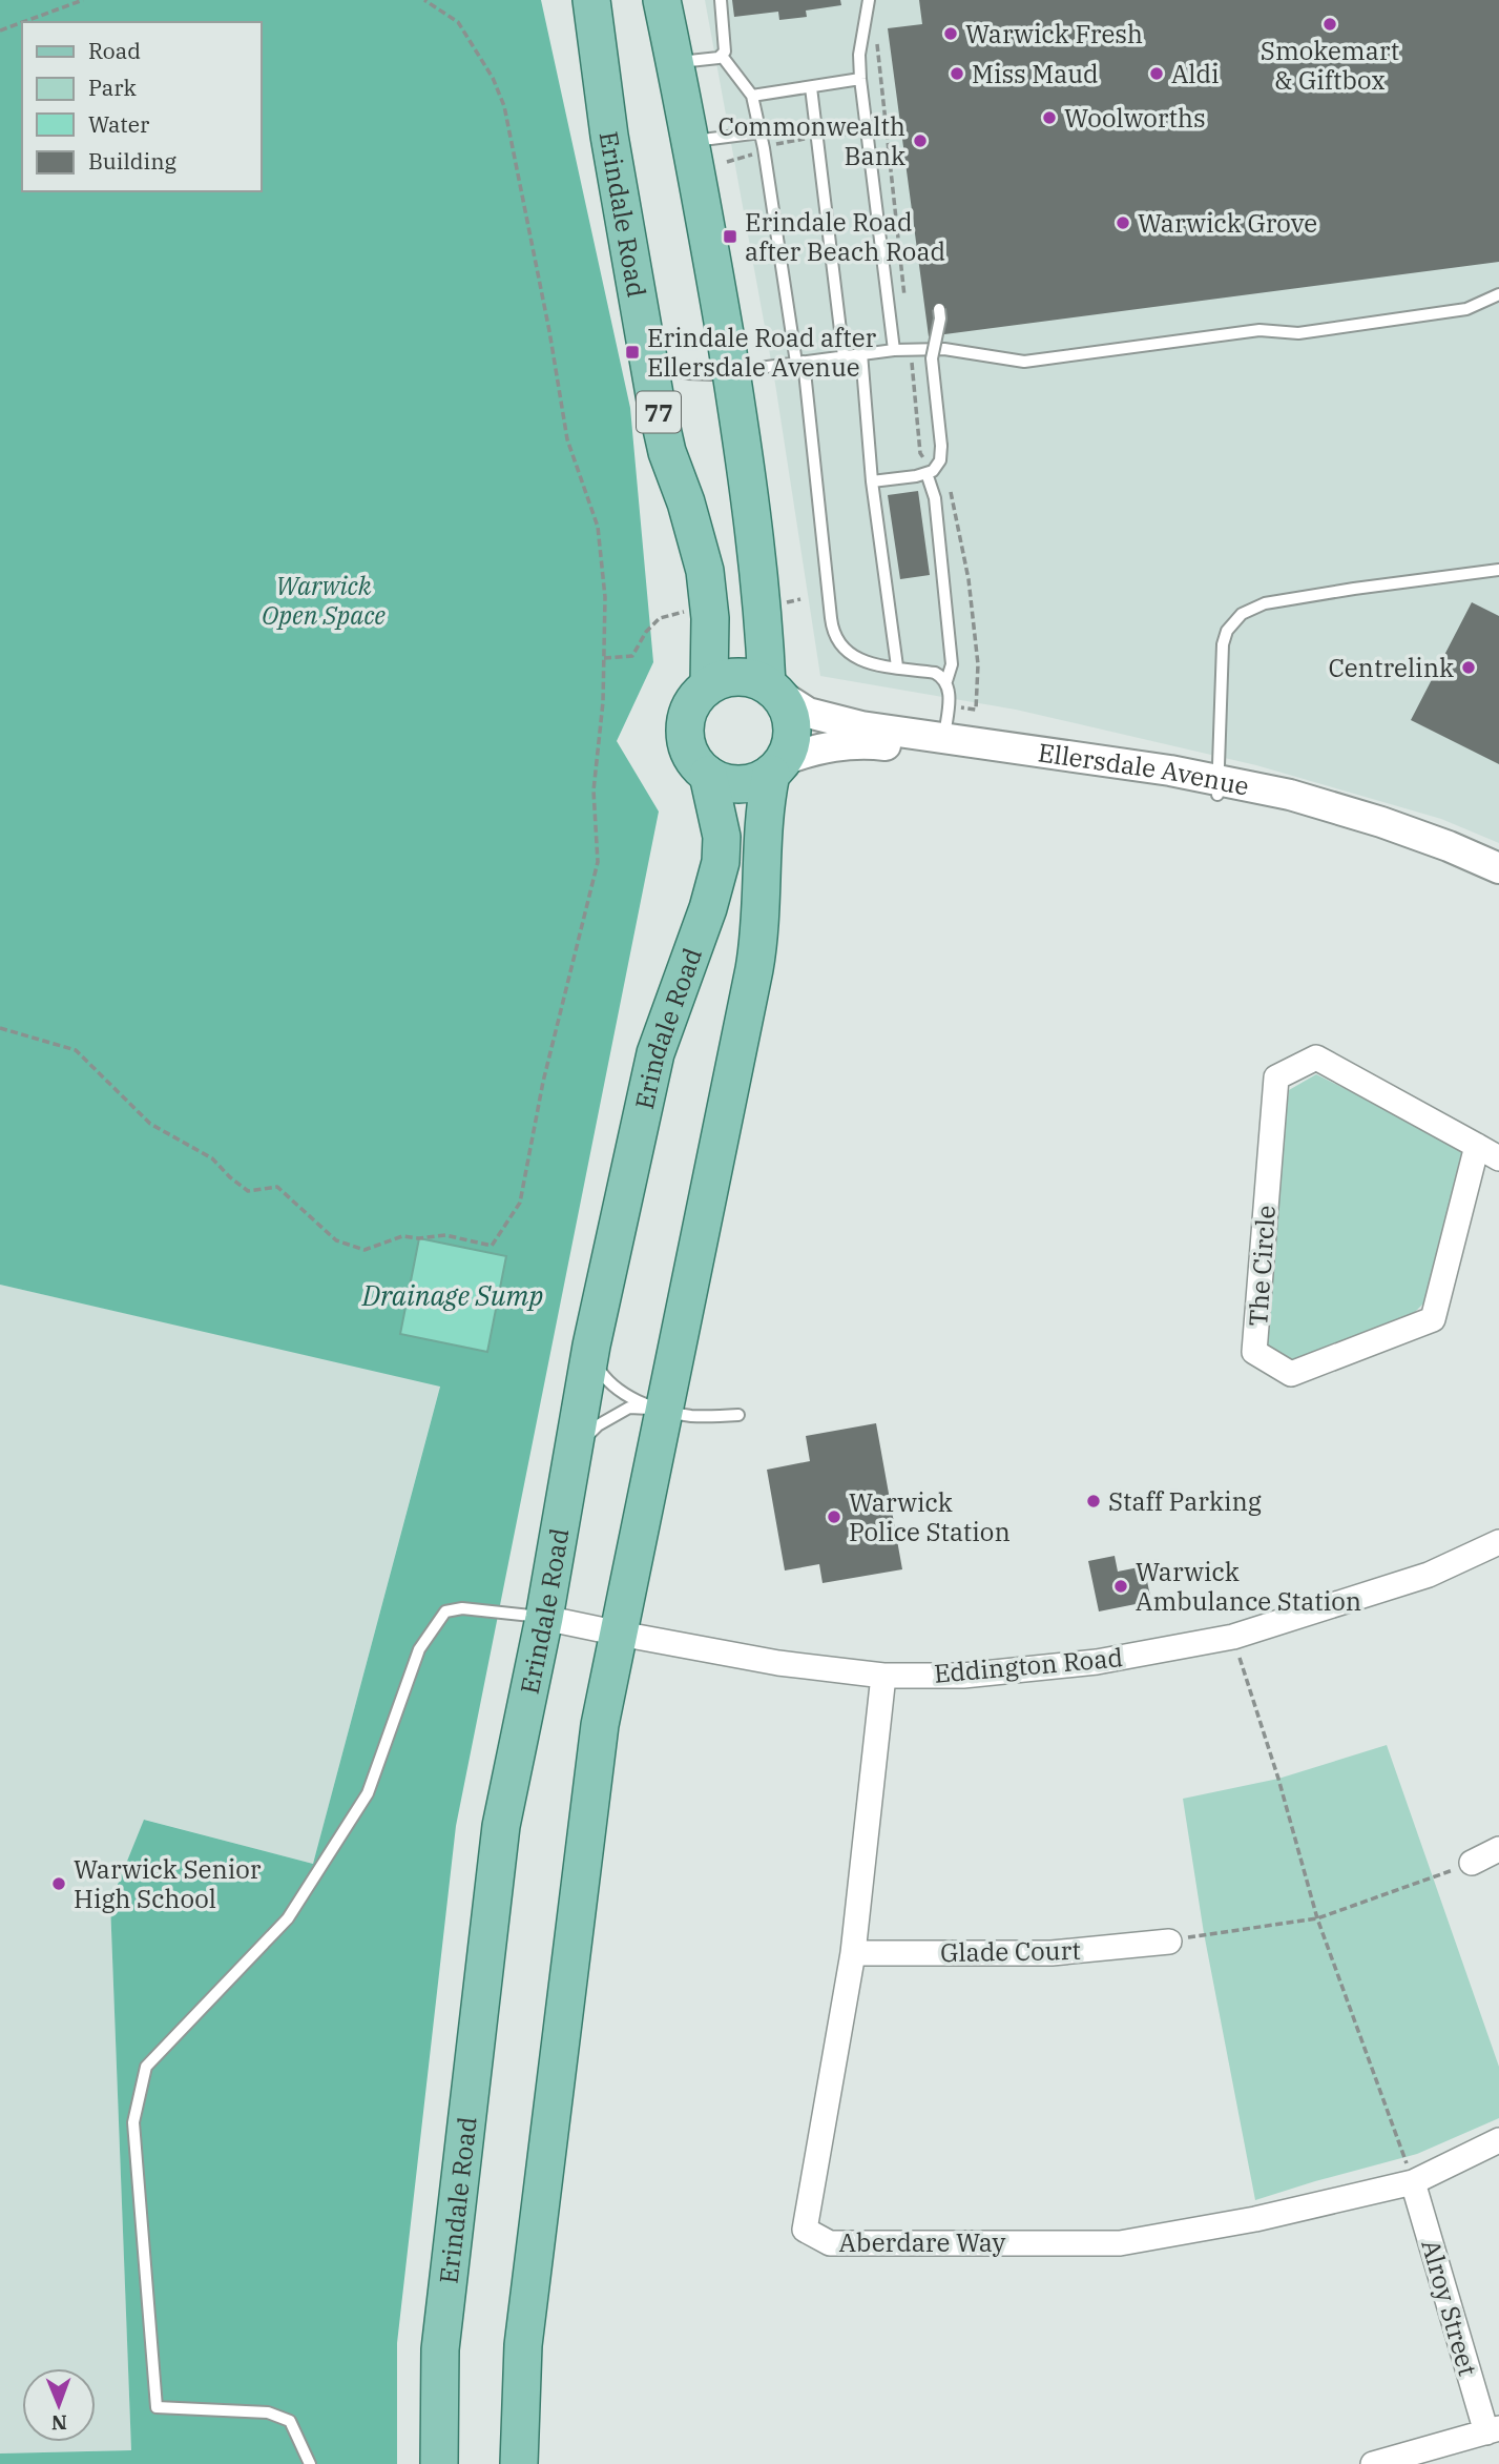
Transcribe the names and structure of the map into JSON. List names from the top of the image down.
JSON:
{
  "streets": {
    "main road": ["Erindale Road", "77"],
    "street": [
      "Ellersdale Avenue",
      "The Circle",
      "Eddington Road",
      "Glade Court",
      "Aberdare Way",
      "Alroy Street"
    ]
  },
  "crossings": [
    ["Erindale Road", "Ellersdale Avenue"],
    ["Erindale Road", "Eddington Road"],
    ["Eddington Road", "Aberdare Way"],
    ["Glade Court", "Aberdare Way"],
    ["Aberdare Way", "Alroy Street"]
  ],
  "water": ["Drainage Sump"],
  "parks": ["Warwick Open Space"],
  "places": {
    "other": [
      "Smokemart & Giftbox",
      "Warwick Fresh",
      "Miss Maud",
      "Aldi",
      "Woolworths",
      "Commonwealth Bank",
      "Warwick Grove",
      "Centrelink",
      "Staff Parking",
      "Warwick Police Station",
      "Warwick Ambulance Station",
      "Warwick Senior High School"
    ],
    "transit": ["Erindale Road after Beach Road", "Erindale Road after Ellersdale Avenue"]
  },
  "legend": [
    "Road",
    "Park",
    "Water",
    "Building"
  ],
  "north": "bottom"
}
